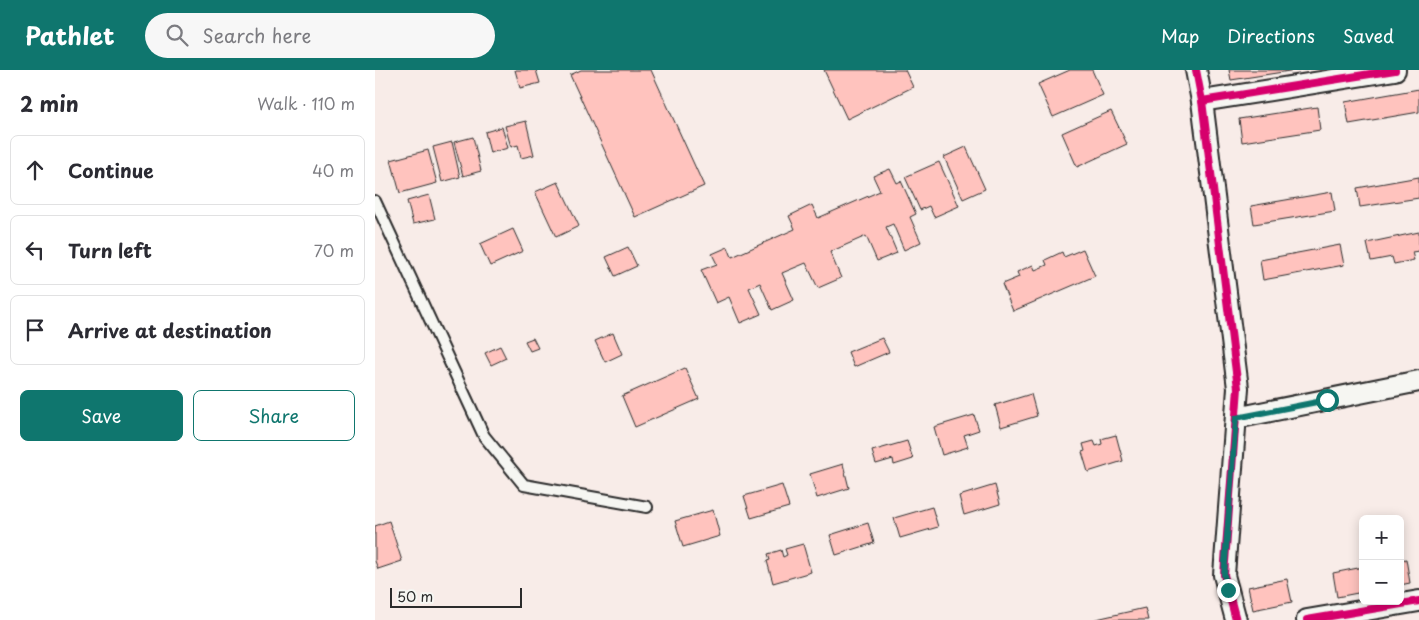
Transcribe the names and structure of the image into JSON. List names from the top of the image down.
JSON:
{
  "scale_bar": "50 m",
  "page": {
    "header": "Pathlet",
    "search": "Search here",
    "nav": ["Map", "Directions", "Saved"],
    "heading": ["2 min", "Walk · 110 m"],
    "list": [
      ["Continue", "40 m"],
      ["Turn left", "70 m"],
      "Arrive at destination"
    ],
    "buttons": ["Save", "Share"],
    "map_buttons": ["+", "−"],
    "scale": "50 m"
  }
}
